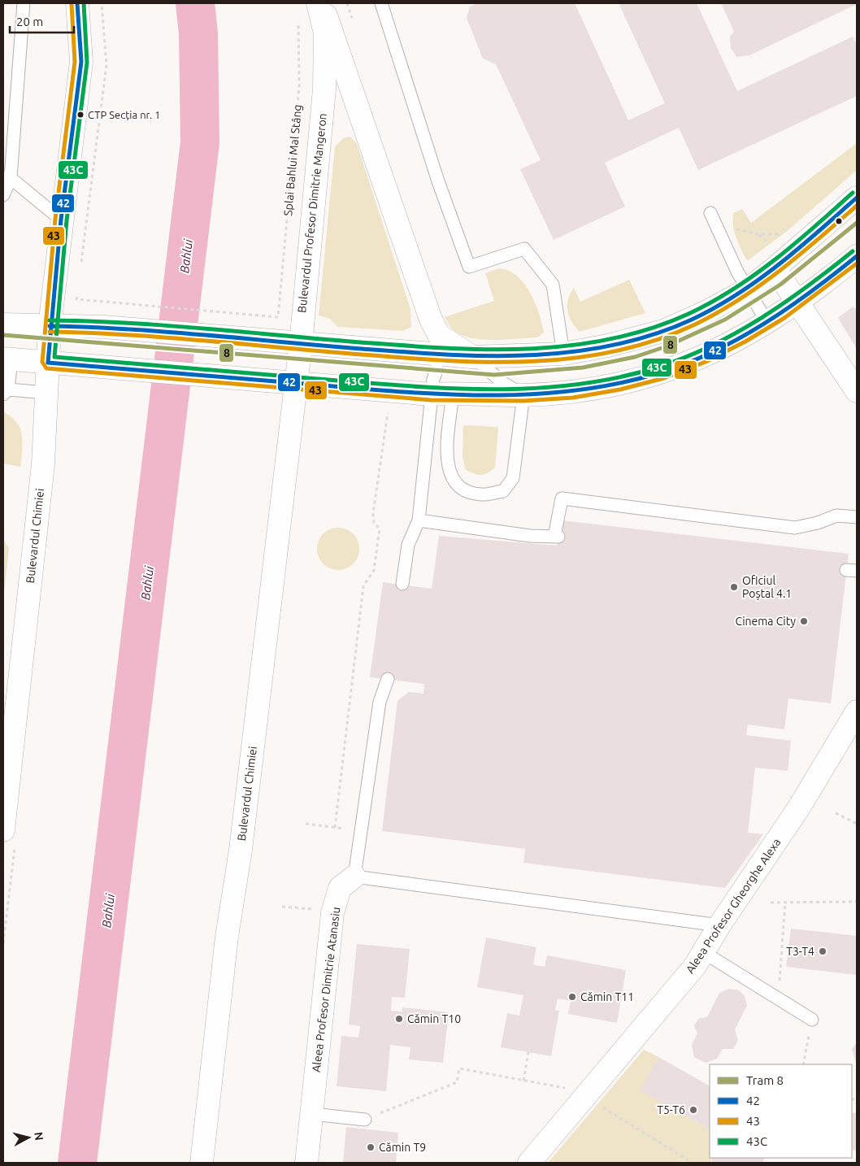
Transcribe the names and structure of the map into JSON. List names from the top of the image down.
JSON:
{
  "streets": {
    "main road": [
      "Bulevardul Profesor Dimitrie Mangeron",
      "Bulevardul Chimiei",
      "Aleea Profesor Gheorghe Alexa",
      "Aleea Profesor Dimitrie Atanasiu"
    ],
    "path": ["Splai Bahlui Mal Stâng"]
  },
  "crossings": [
    ["Bulevardul Profesor Dimitrie Mangeron", "Bulevardul Chimiei"]
  ],
  "water": ["Bahlui"],
  "places": [
    "CTP Secția nr. 1",
    "Oficiul Poștal 4.1",
    "Cinema City",
    "T3-T4",
    "Cămin T11",
    "Cămin T10",
    "T5-T6",
    "Cămin T9"
  ],
  "lines": [
    "transit line 42",
    "transit line 43C",
    "transit line 43",
    "tram line 8"
  ],
  "legend": [
    "Tram 8",
    "42",
    "43",
    "43C"
  ],
  "scale_bar": "20 m",
  "north": "right"
}
